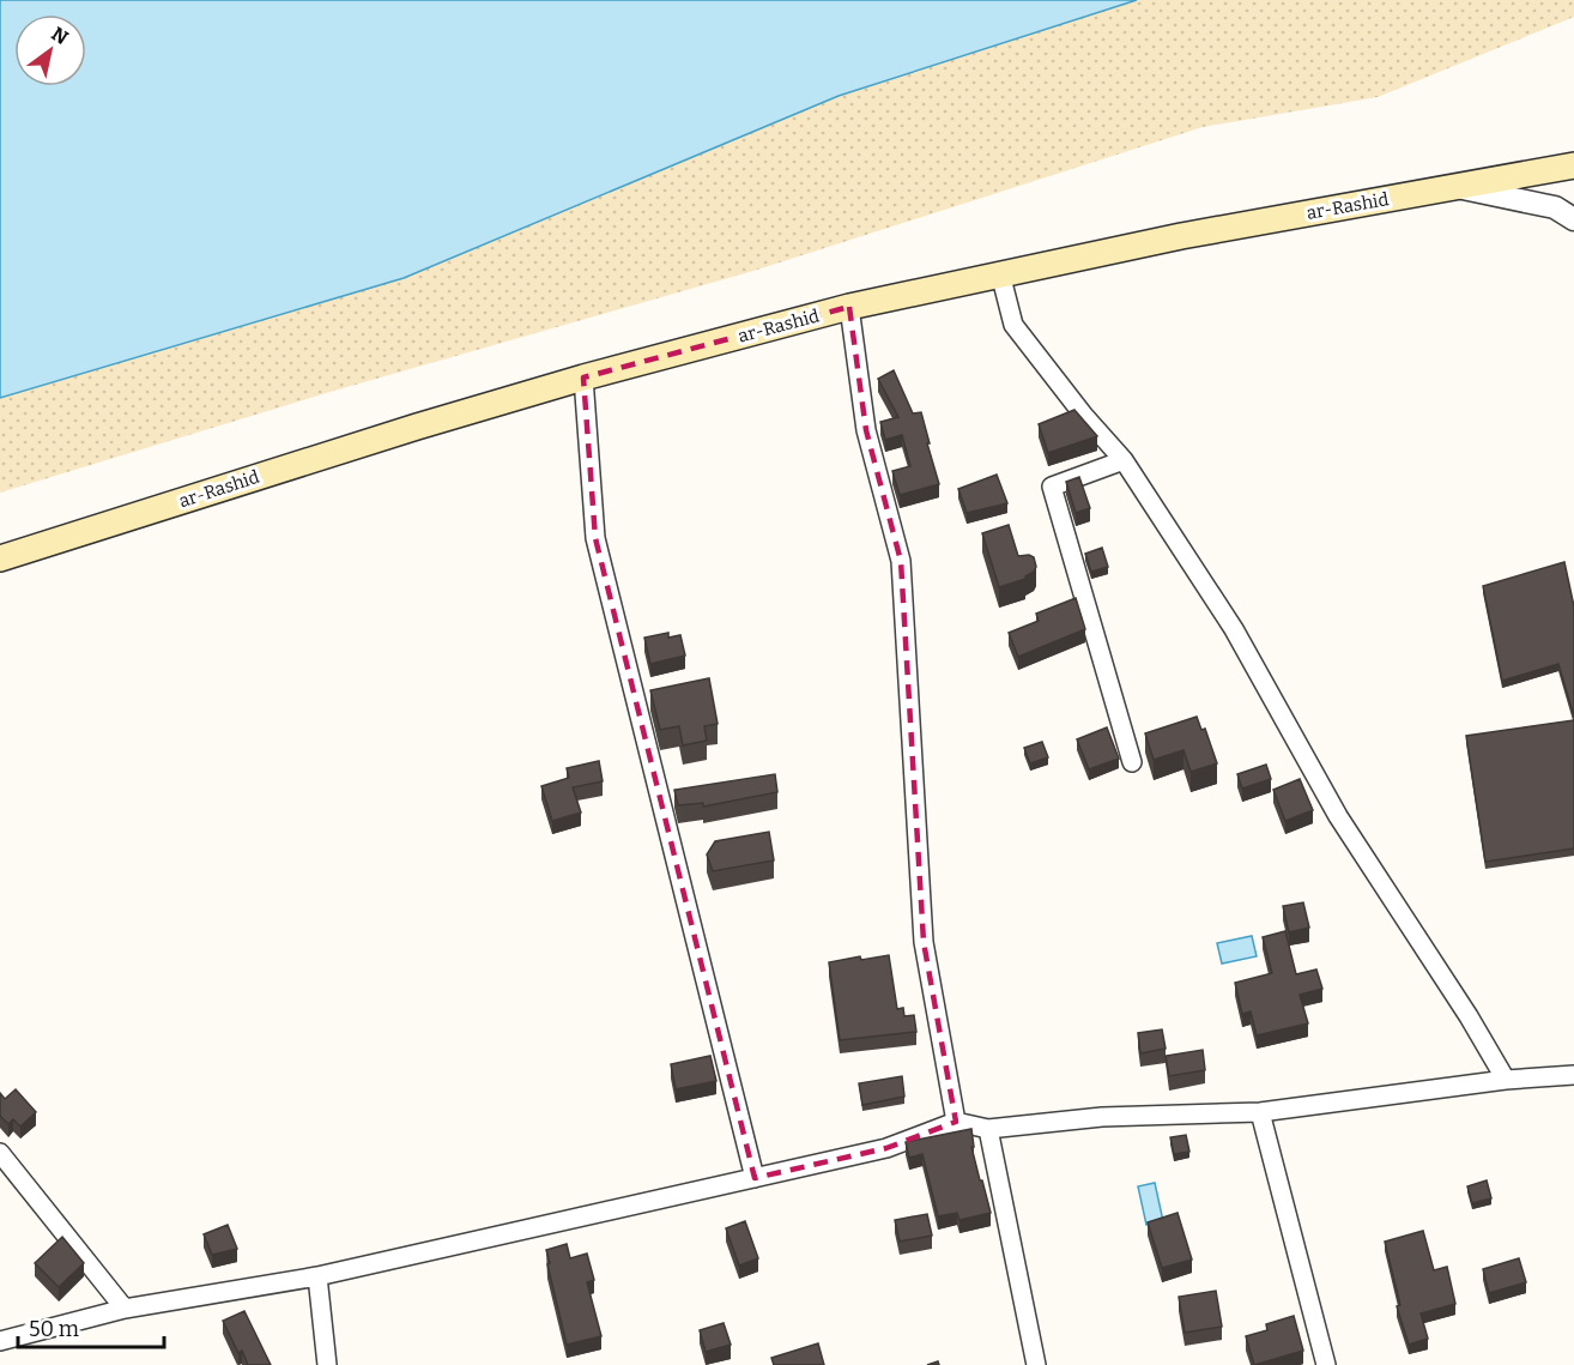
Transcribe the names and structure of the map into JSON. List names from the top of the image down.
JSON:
{
  "streets": {
    "main road": ["ar-Rashid"]
  },
  "scale_bar": "50 m",
  "north": "top right"
}
